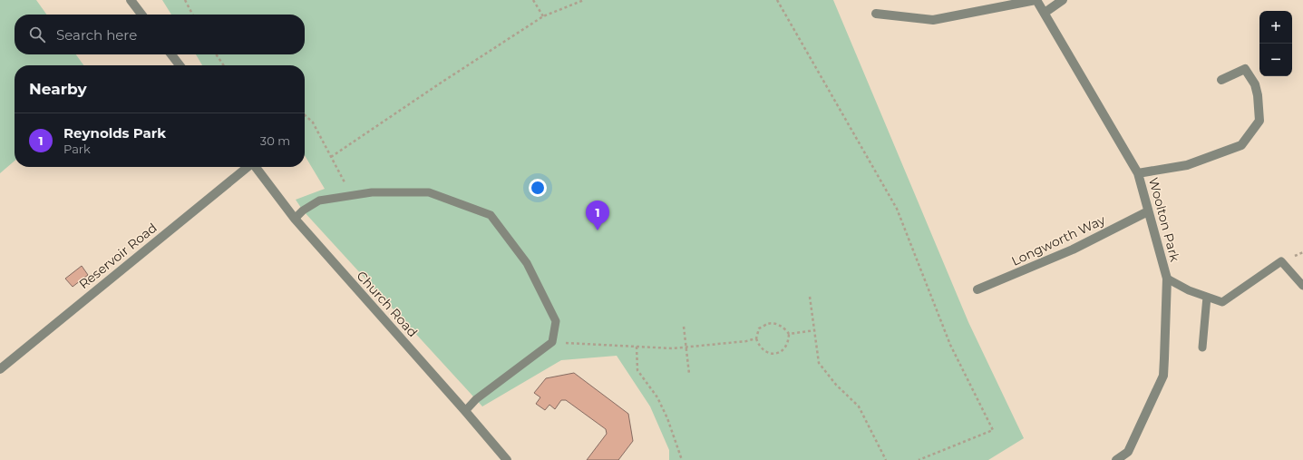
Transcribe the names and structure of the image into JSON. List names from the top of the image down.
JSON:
{
  "streets": {
    "street": [
      "Woolton Park",
      "Longworth Way",
      "Reservoir Road",
      "Church Road"
    ]
  },
  "crossings": [
    ["Woolton Park", "Longworth Way"]
  ],
  "page": {
    "map_buttons": ["+", "−"],
    "search": "Search here",
    "heading": "Nearby",
    "list": [
      {
        "mark": "1",
        "name": "Reynolds Park",
        "note": "Park",
        "value": "30 m"
      }
    ],
    "pins": "1"
  }
}
